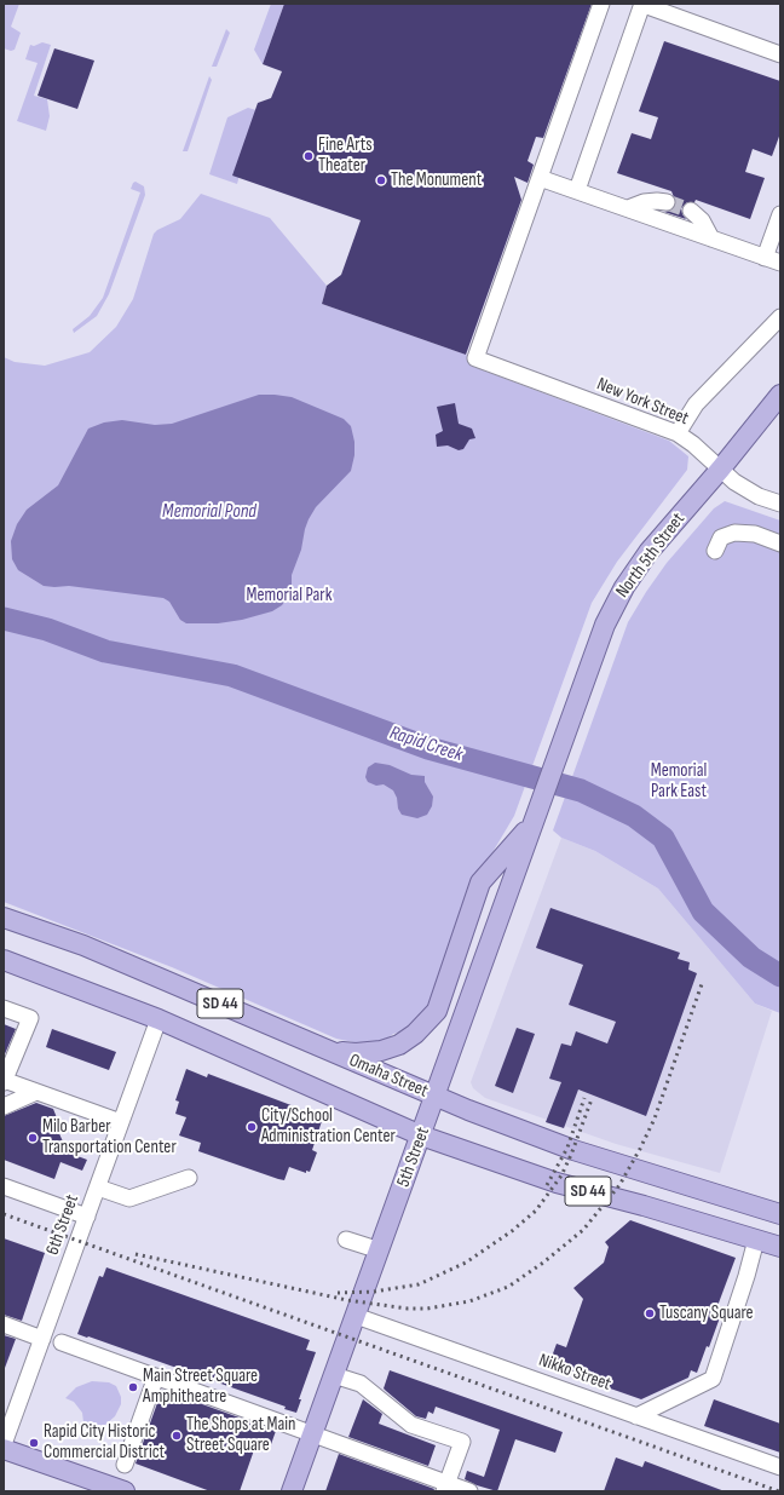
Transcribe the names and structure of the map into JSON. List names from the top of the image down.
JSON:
{
  "streets": {
    "main road": [
      "North 5th Street",
      "SD 44",
      "Omaha Street",
      "5th Street"
    ],
    "street": ["New York Street", "6th Street", "Nikko Street"]
  },
  "crossings": [
    ["New York Street", "North 5th Street"],
    ["North 5th Street", "5th Street"],
    ["SD 44", "5th Street"],
    ["SD 44", "6th Street"],
    ["Omaha Street", "5th Street"],
    ["5th Street", "Nikko Street"]
  ],
  "water": ["Memorial Pond", "Rapid Creek"],
  "parks": ["Memorial Park", "Memorial Park East"],
  "places": [
    "Fine Arts Theater",
    "The Monument",
    "City/School Administration Center",
    "Milo Barber Transportation Center",
    "Tuscany Square",
    "Main Street Square Amphitheatre",
    "The Shops at Main Street Square",
    "Rapid City Historic Commercial District"
  ]
}
